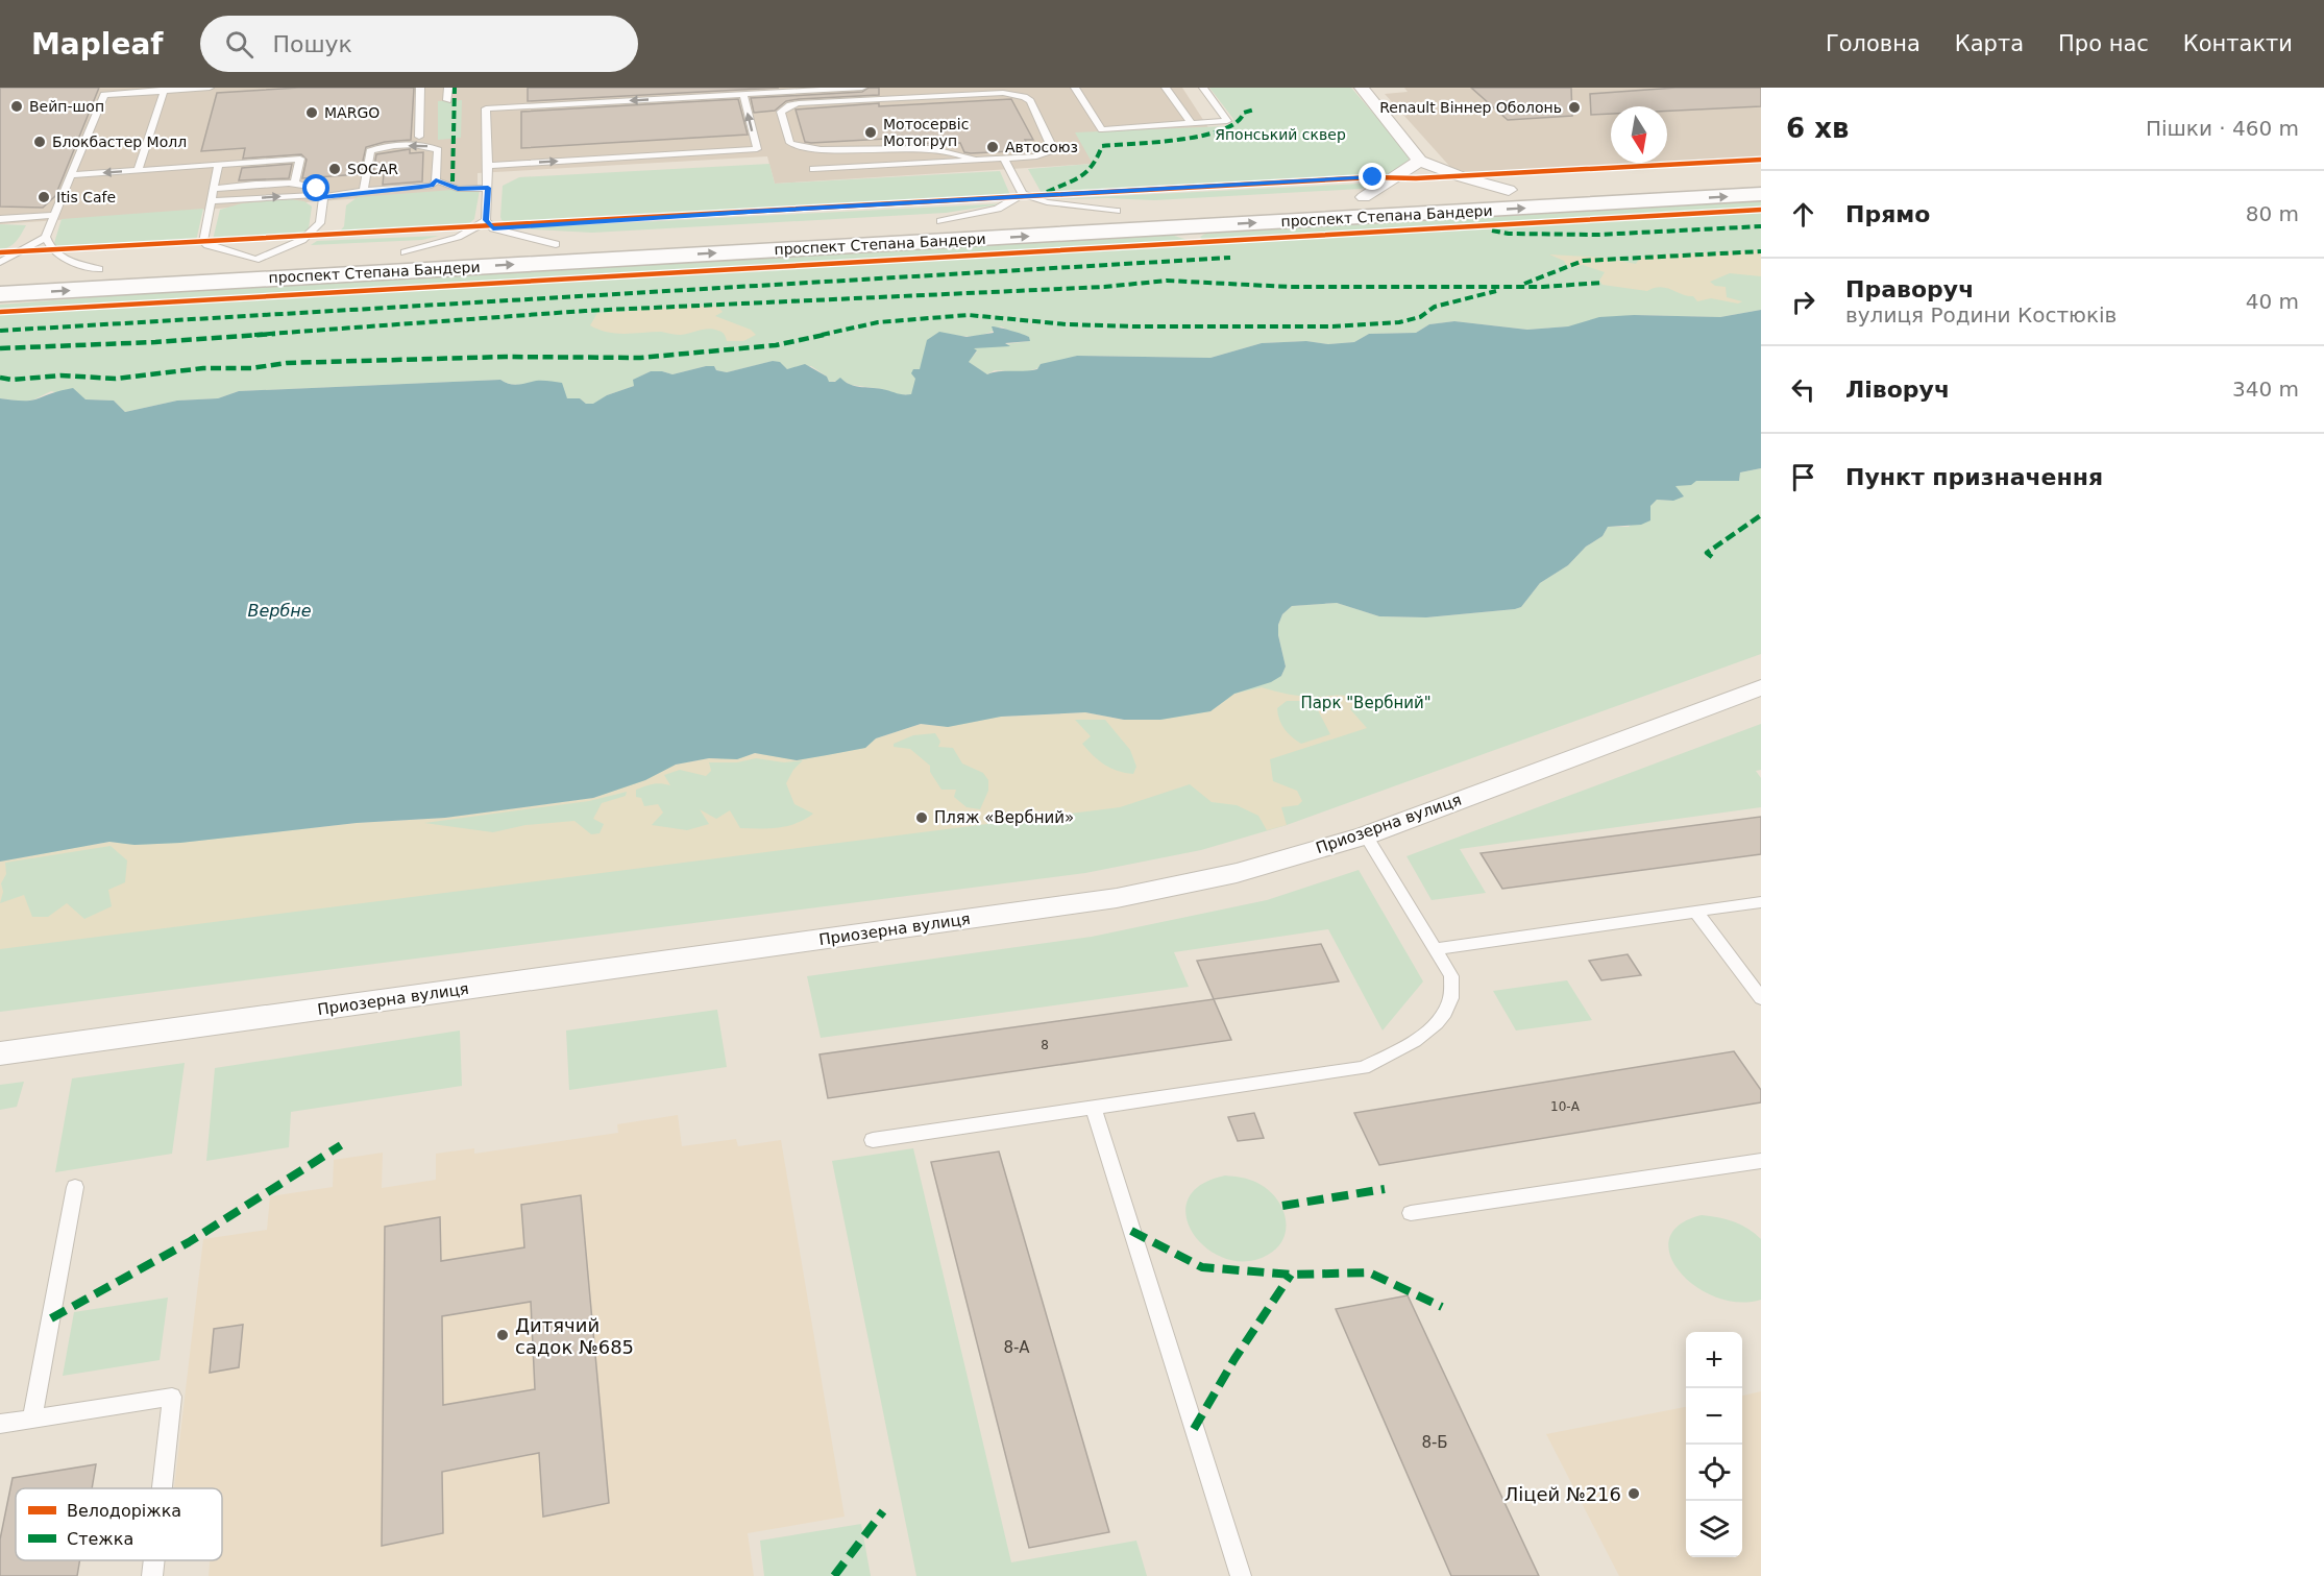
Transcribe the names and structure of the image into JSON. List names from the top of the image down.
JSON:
{
  "streets": {
    "main road": ["проспект Степана Бандери"],
    "street": ["Приозерна вулиця"]
  },
  "water": ["Вербне"],
  "parks": ["Японський сквер", "Парк \"Вербний\""],
  "places": [
    "Вейп-шоп",
    "Renault Віннер Оболонь",
    "MARGO",
    "Мотосервіс Мотогруп",
    "Блокбастер Молл",
    "Автосоюз",
    "SOCAR",
    "Itis Cafe",
    "Пляж «Вербний»",
    "Дитячий садок №685",
    "Ліцей №216"
  ],
  "house_numbers": [
    "8",
    "10-А",
    "8-А",
    "8-Б"
  ],
  "legend": ["Велодоріжка", "Стежка"],
  "north": "bottom",
  "page": {
    "header": "Mapleaf",
    "search": "Пошук",
    "nav": [
      "Головна",
      "Карта",
      "Про нас",
      "Контакти"
    ],
    "heading": ["6 хв", "Пішки · 460 m"],
    "list": [
      ["Прямо", "80 m"],
      ["Праворуч", "вулиця Родини Костюків", "40 m"],
      ["Ліворуч", "340 m"],
      "Пункт призначення"
    ],
    "map_buttons": ["+", "−"]
  }
}
